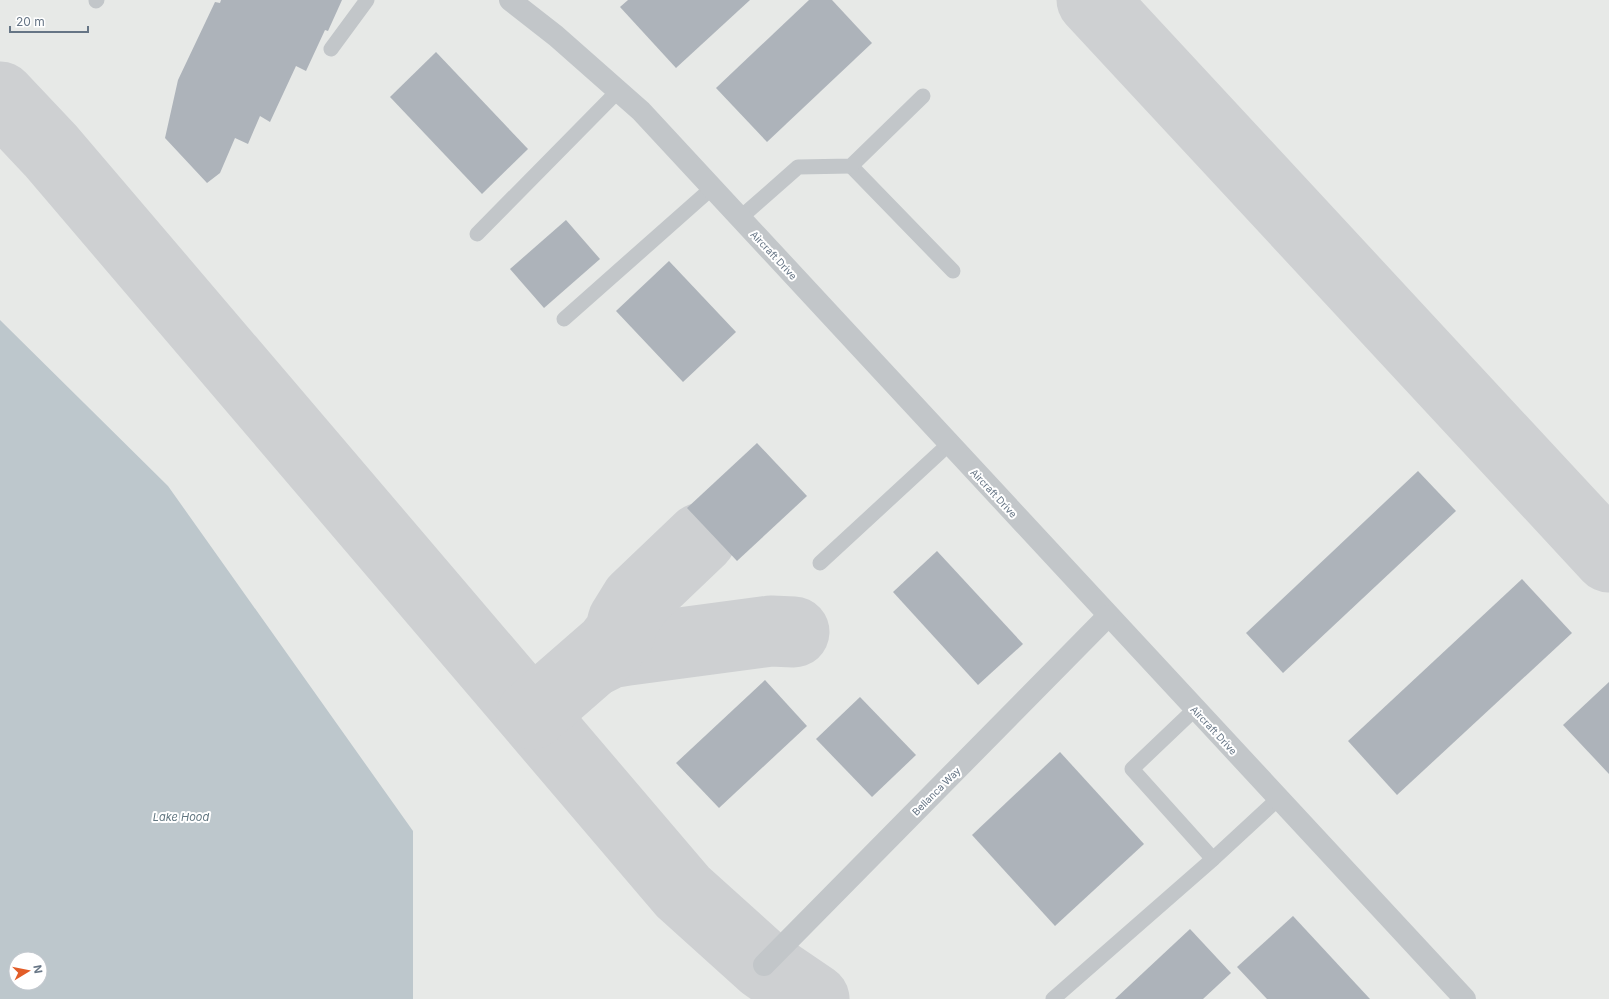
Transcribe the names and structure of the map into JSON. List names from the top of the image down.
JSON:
{
  "streets": {
    "street": ["Aircraft Drive", "Bellanca Way"]
  },
  "crossings": [
    ["Aircraft Drive", "Bellanca Way"]
  ],
  "water": ["Lake Hood"],
  "scale_bar": "20 m",
  "north": "right"
}
